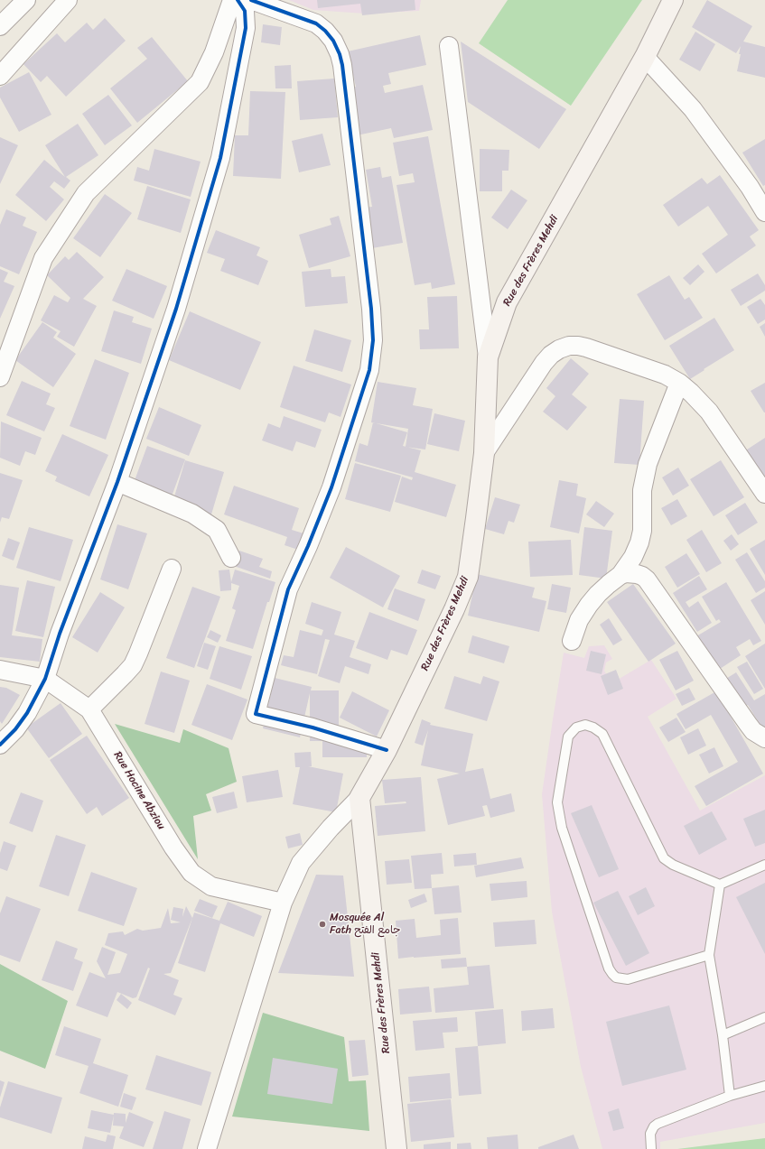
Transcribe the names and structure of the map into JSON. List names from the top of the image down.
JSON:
{
  "streets": {
    "main road": ["Rue des Frères Mehdi"],
    "street": ["Rue Hocine Abziou"]
  },
  "places": ["Mosquée Al Fath جامع الفتح"]
}
